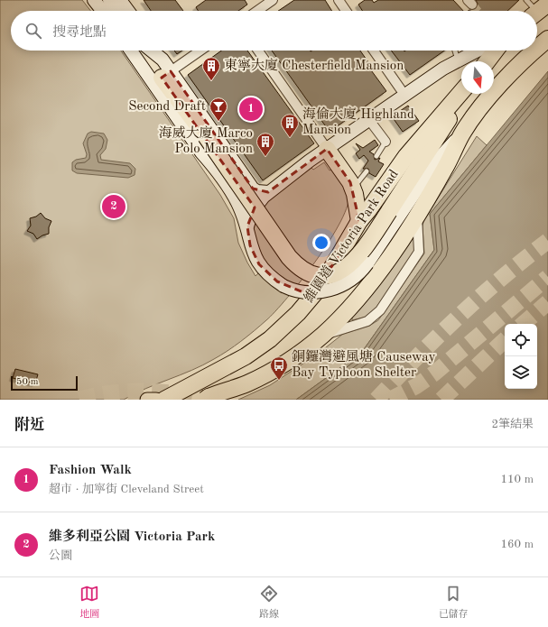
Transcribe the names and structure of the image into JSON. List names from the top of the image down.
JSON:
{
  "streets": {
    "highway": ["維園道 Victoria Park Road"]
  },
  "places": {
    "building": ["東寧大廈 Chesterfield Mansion", "海倫大廈 Highland Mansion", "海威大廈 Marco Polo Mansion"],
    "bar": ["Second Draft"],
    "bus stop": ["銅鑼灣避風塘 Causeway Bay Typhoon Shelter"]
  },
  "scale_bar": "50 m",
  "north": "bottom",
  "page": {
    "search": "搜尋地點",
    "pins": ["1", "2"],
    "scale": "50 m",
    "heading": ["附近", "2筆結果"],
    "list": [
      {
        "mark": "1",
        "name": "Fashion Walk",
        "note": "超市 · 加寧街 Cleveland Street",
        "value": "110 m"
      },
      {
        "mark": "2",
        "name": "維多利亞公園 Victoria Park",
        "note": "公園",
        "value": "160 m"
      }
    ],
    "nav": ["地圖", "路線", "已儲存"]
  }
}
